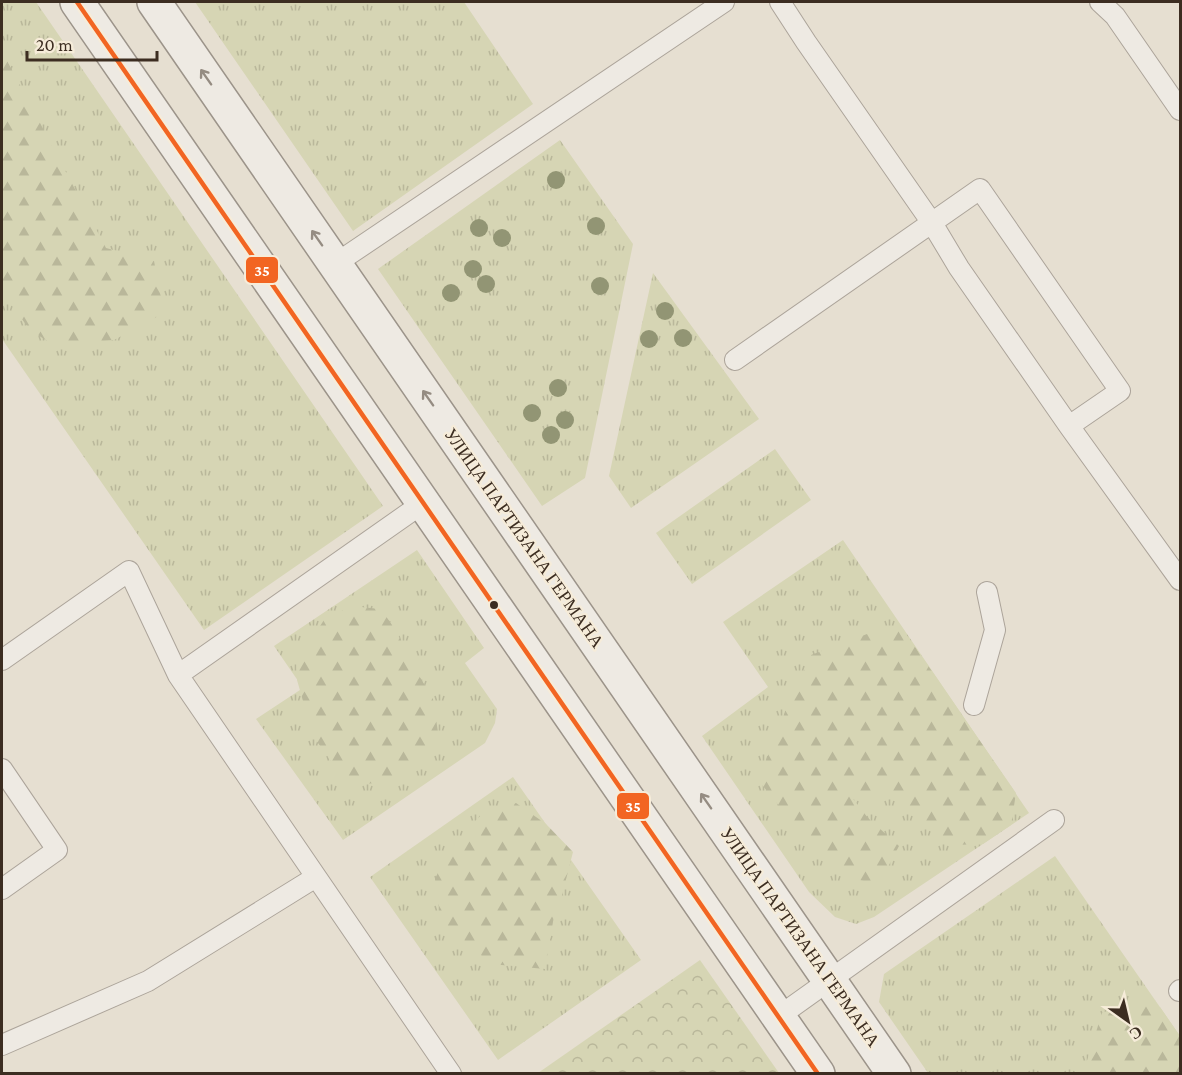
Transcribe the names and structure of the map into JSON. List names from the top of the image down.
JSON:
{
  "streets": {
    "main road": ["УЛИЦА ПАРТИЗАНА ГЕРМАНА"]
  },
  "lines": ["transit line 35"],
  "scale_bar": "20 m",
  "north": "bottom right"
}
